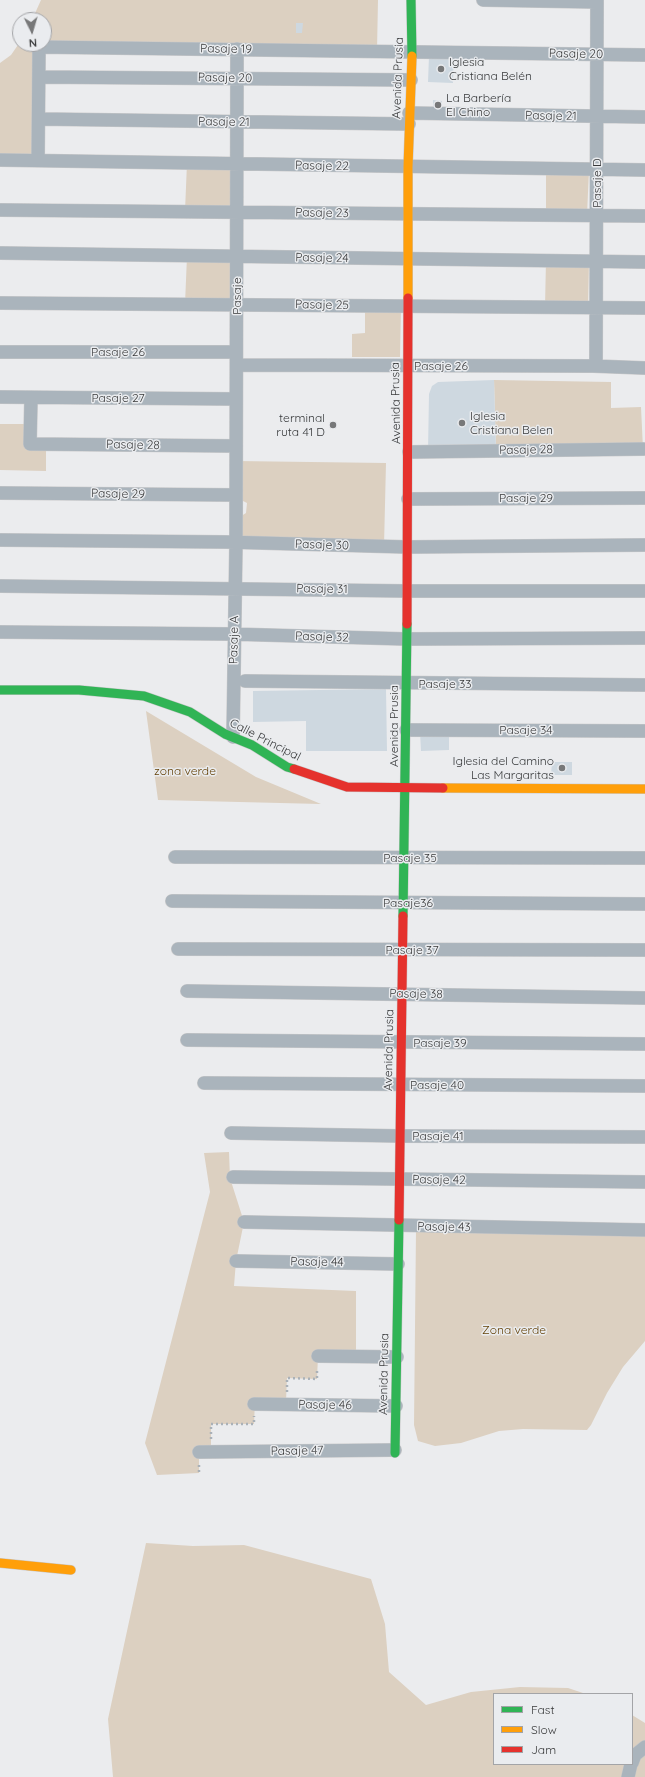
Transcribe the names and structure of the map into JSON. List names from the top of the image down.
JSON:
{
  "streets": {
    "street": [
      "Pasaje 19",
      "Pasaje 20",
      "Avenida Prusia",
      "Pasaje 21",
      "Pasaje 22",
      "Pasaje D",
      "Pasaje 23",
      "Pasaje 24",
      "Pasaje",
      "Pasaje 25",
      "Pasaje 26",
      "Pasaje 27",
      "Pasaje 28",
      "Pasaje 29",
      "Pasaje 30",
      "Pasaje 31",
      "Pasaje 32",
      "Pasaje A",
      "Pasaje 33",
      "Pasaje 34",
      "Calle Principal",
      "Pasaje 35",
      "Pasaje36",
      "Pasaje 37",
      "Pasaje 38",
      "Pasaje 39",
      "Pasaje 40",
      "Pasaje 41",
      "Pasaje 42",
      "Pasaje 43",
      "Pasaje 44",
      "Pasaje 46",
      "Pasaje 47"
    ]
  },
  "crossings": [
    ["Pasaje 19", "Pasaje 20"],
    ["Pasaje 19", "Avenida Prusia"],
    ["Pasaje 19", "Pasaje"],
    ["Pasaje 20", "Avenida Prusia"],
    ["Pasaje 20", "Pasaje D"],
    ["Pasaje 20", "Pasaje"],
    ["Avenida Prusia", "Pasaje 21"],
    ["Avenida Prusia", "Pasaje 22"],
    ["Avenida Prusia", "Pasaje 23"],
    ["Avenida Prusia", "Pasaje 24"],
    ["Avenida Prusia", "Pasaje 25"],
    ["Avenida Prusia", "Pasaje 26"],
    ["Avenida Prusia", "Pasaje 28"],
    ["Avenida Prusia", "Pasaje 29"],
    ["Avenida Prusia", "Pasaje 30"],
    ["Avenida Prusia", "Pasaje 31"],
    ["Avenida Prusia", "Pasaje 32"],
    ["Avenida Prusia", "Pasaje 33"],
    ["Avenida Prusia", "Pasaje 34"],
    ["Avenida Prusia", "Calle Principal"],
    ["Avenida Prusia", "Pasaje 35"],
    ["Avenida Prusia", "Pasaje36"],
    ["Avenida Prusia", "Pasaje 37"],
    ["Avenida Prusia", "Pasaje 38"],
    ["Avenida Prusia", "Pasaje 39"],
    ["Avenida Prusia", "Pasaje 40"],
    ["Avenida Prusia", "Pasaje 41"],
    ["Avenida Prusia", "Pasaje 42"],
    ["Avenida Prusia", "Pasaje 43"],
    ["Avenida Prusia", "Pasaje 44"],
    ["Avenida Prusia", "Pasaje 46"],
    ["Avenida Prusia", "Pasaje 47"],
    ["Pasaje 21", "Pasaje D"],
    ["Pasaje 21", "Pasaje"],
    ["Pasaje 22", "Pasaje D"],
    ["Pasaje 22", "Pasaje"],
    ["Pasaje D", "Pasaje 23"],
    ["Pasaje D", "Pasaje 24"],
    ["Pasaje D", "Pasaje 25"],
    ["Pasaje D", "Pasaje 26"],
    ["Pasaje 23", "Pasaje"],
    ["Pasaje 24", "Pasaje"],
    ["Pasaje", "Pasaje 25"],
    ["Pasaje", "Pasaje 26"],
    ["Pasaje", "Pasaje 27"],
    ["Pasaje", "Pasaje 28"],
    ["Pasaje", "Pasaje 29"],
    ["Pasaje", "Pasaje 30"],
    ["Pasaje", "Pasaje A"],
    ["Pasaje 27", "Pasaje 28"],
    ["Pasaje 30", "Pasaje A"],
    ["Pasaje 31", "Pasaje A"],
    ["Pasaje 32", "Pasaje A"],
    ["Pasaje A", "Calle Principal"]
  ],
  "parks": ["zona verde", "Zona verde"],
  "places": [
    "Iglesia Cristiana Belén",
    "La Barbería El Chino",
    "Iglesia Cristiana Belen",
    "terminal ruta 41 D",
    "Iglesia del Camino Las Margaritas"
  ],
  "legend": ["Fast", "Slow", "Jam"],
  "north": "bottom"
}
